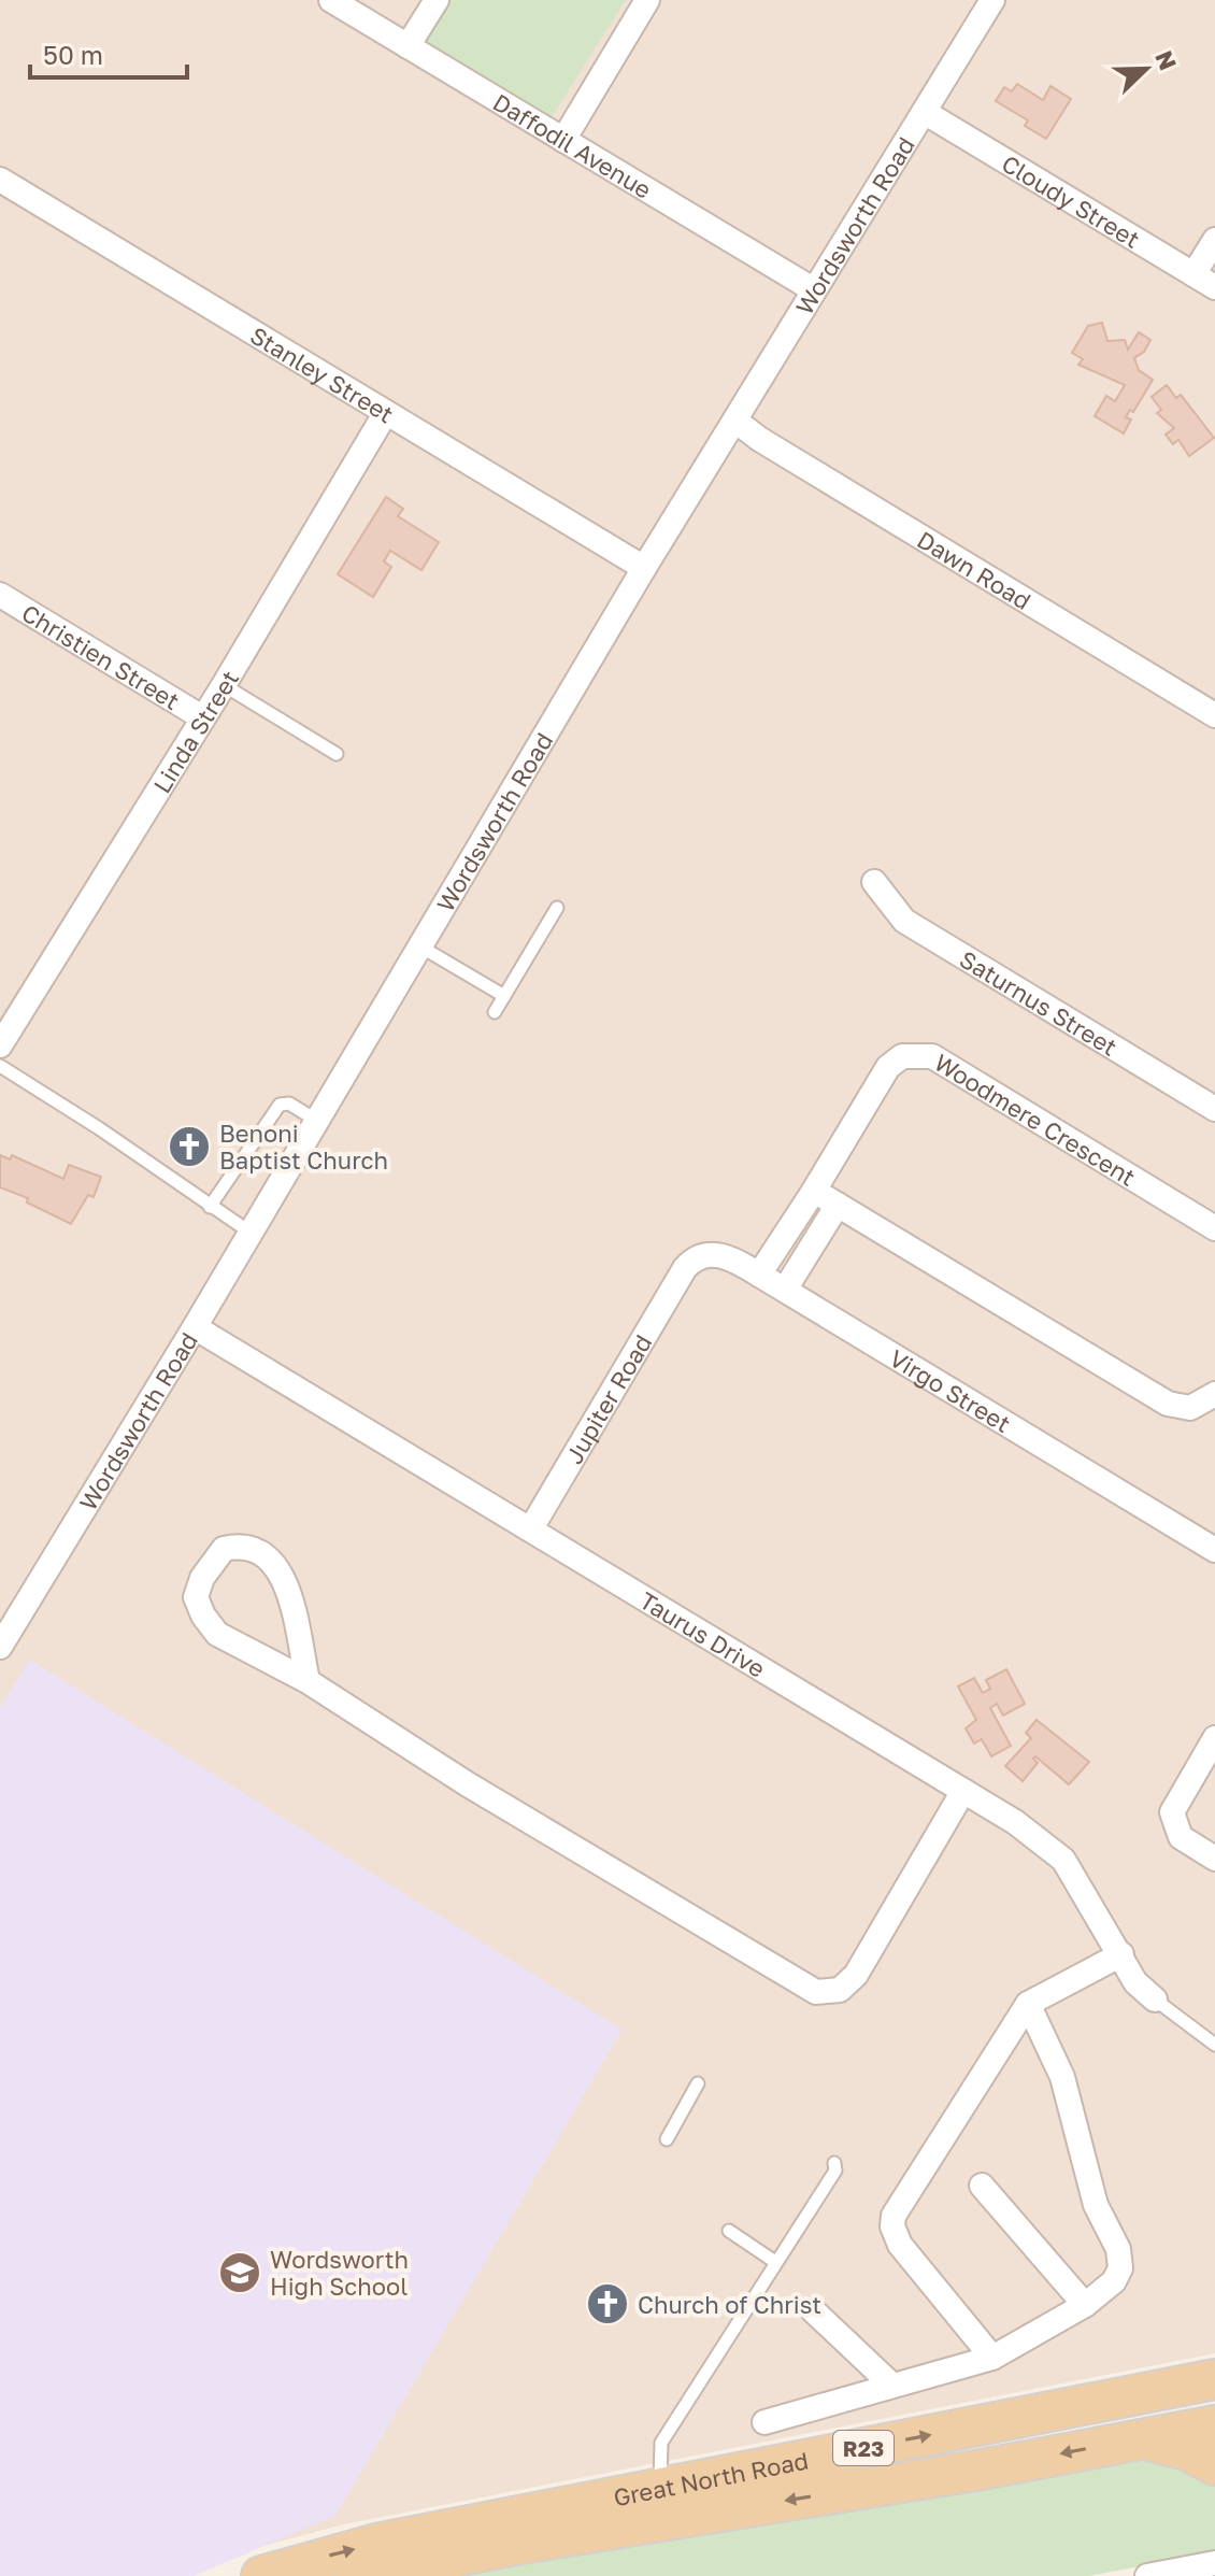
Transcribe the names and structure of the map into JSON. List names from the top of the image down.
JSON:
{
  "streets": {
    "main road": ["R23", "Great North Road"],
    "street": [
      "Daffodil Avenue",
      "Cloudy Street",
      "Wordsworth Road",
      "Stanley Street",
      "Dawn Road",
      "Christien Street",
      "Linda Street",
      "Saturnus Street",
      "Woodmere Crescent",
      "Virgo Street",
      "Jupiter Road",
      "Taurus Drive"
    ]
  },
  "crossings": [
    ["Daffodil Avenue", "Wordsworth Road"],
    ["Cloudy Street", "Wordsworth Road"],
    ["Wordsworth Road", "Stanley Street"],
    ["Wordsworth Road", "Dawn Road"],
    ["Wordsworth Road", "Taurus Drive"],
    ["Stanley Street", "Linda Street"],
    ["Christien Street", "Linda Street"],
    ["Woodmere Crescent", "Virgo Street"],
    ["Virgo Street", "Jupiter Road"],
    ["Jupiter Road", "Taurus Drive"]
  ],
  "places": {
    "church": ["Benoni Baptist Church", "Church of Christ"],
    "school or university": ["Wordsworth High School"]
  },
  "scale_bar": "50 m",
  "north": "top right"
}
